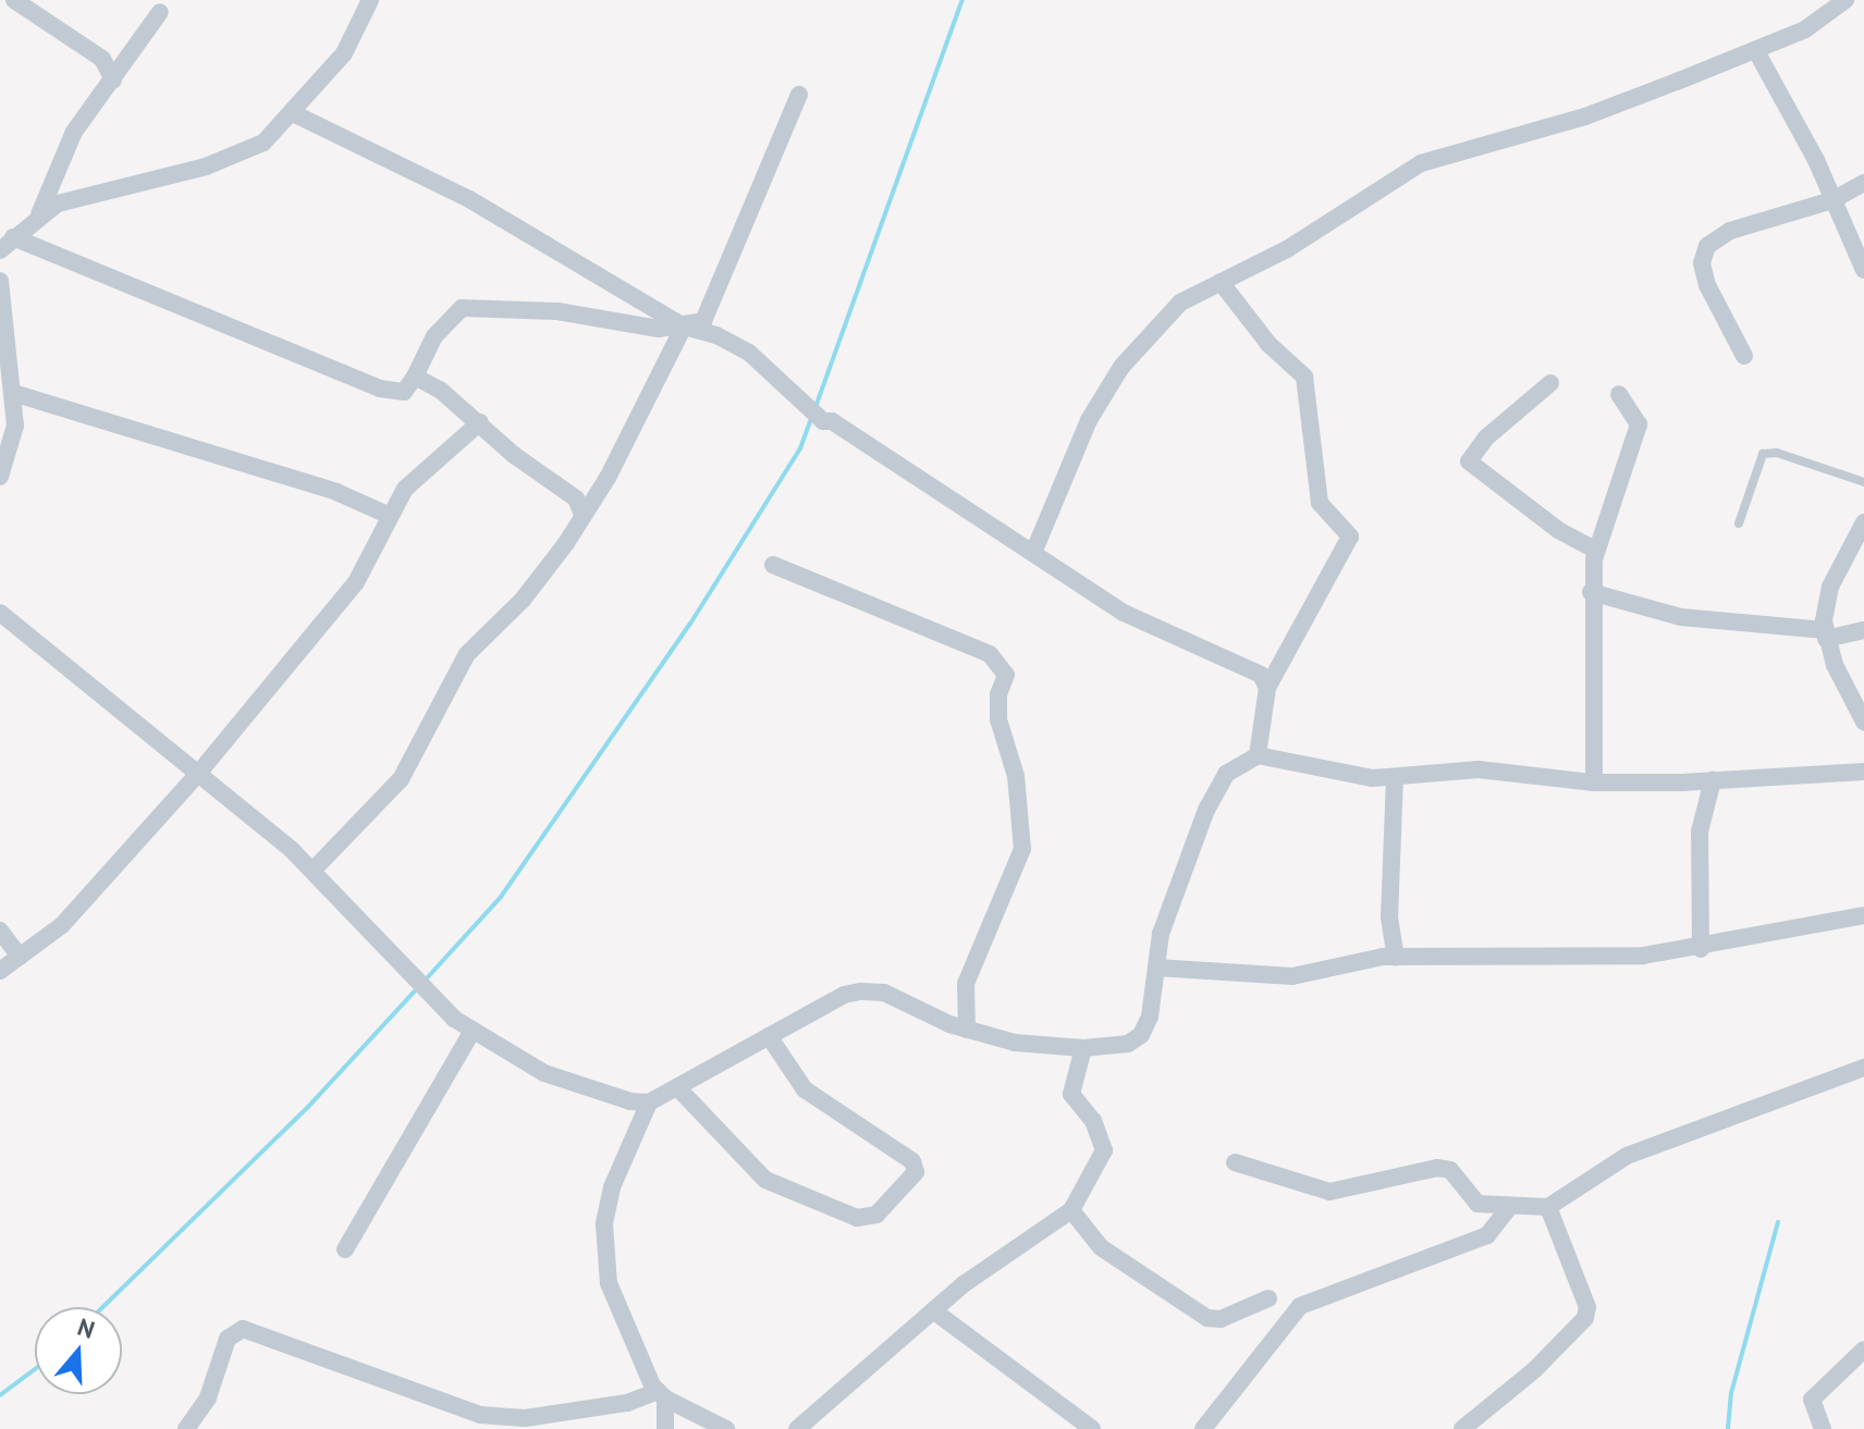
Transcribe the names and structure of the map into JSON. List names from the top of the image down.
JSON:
{
  "north": "top"
}
